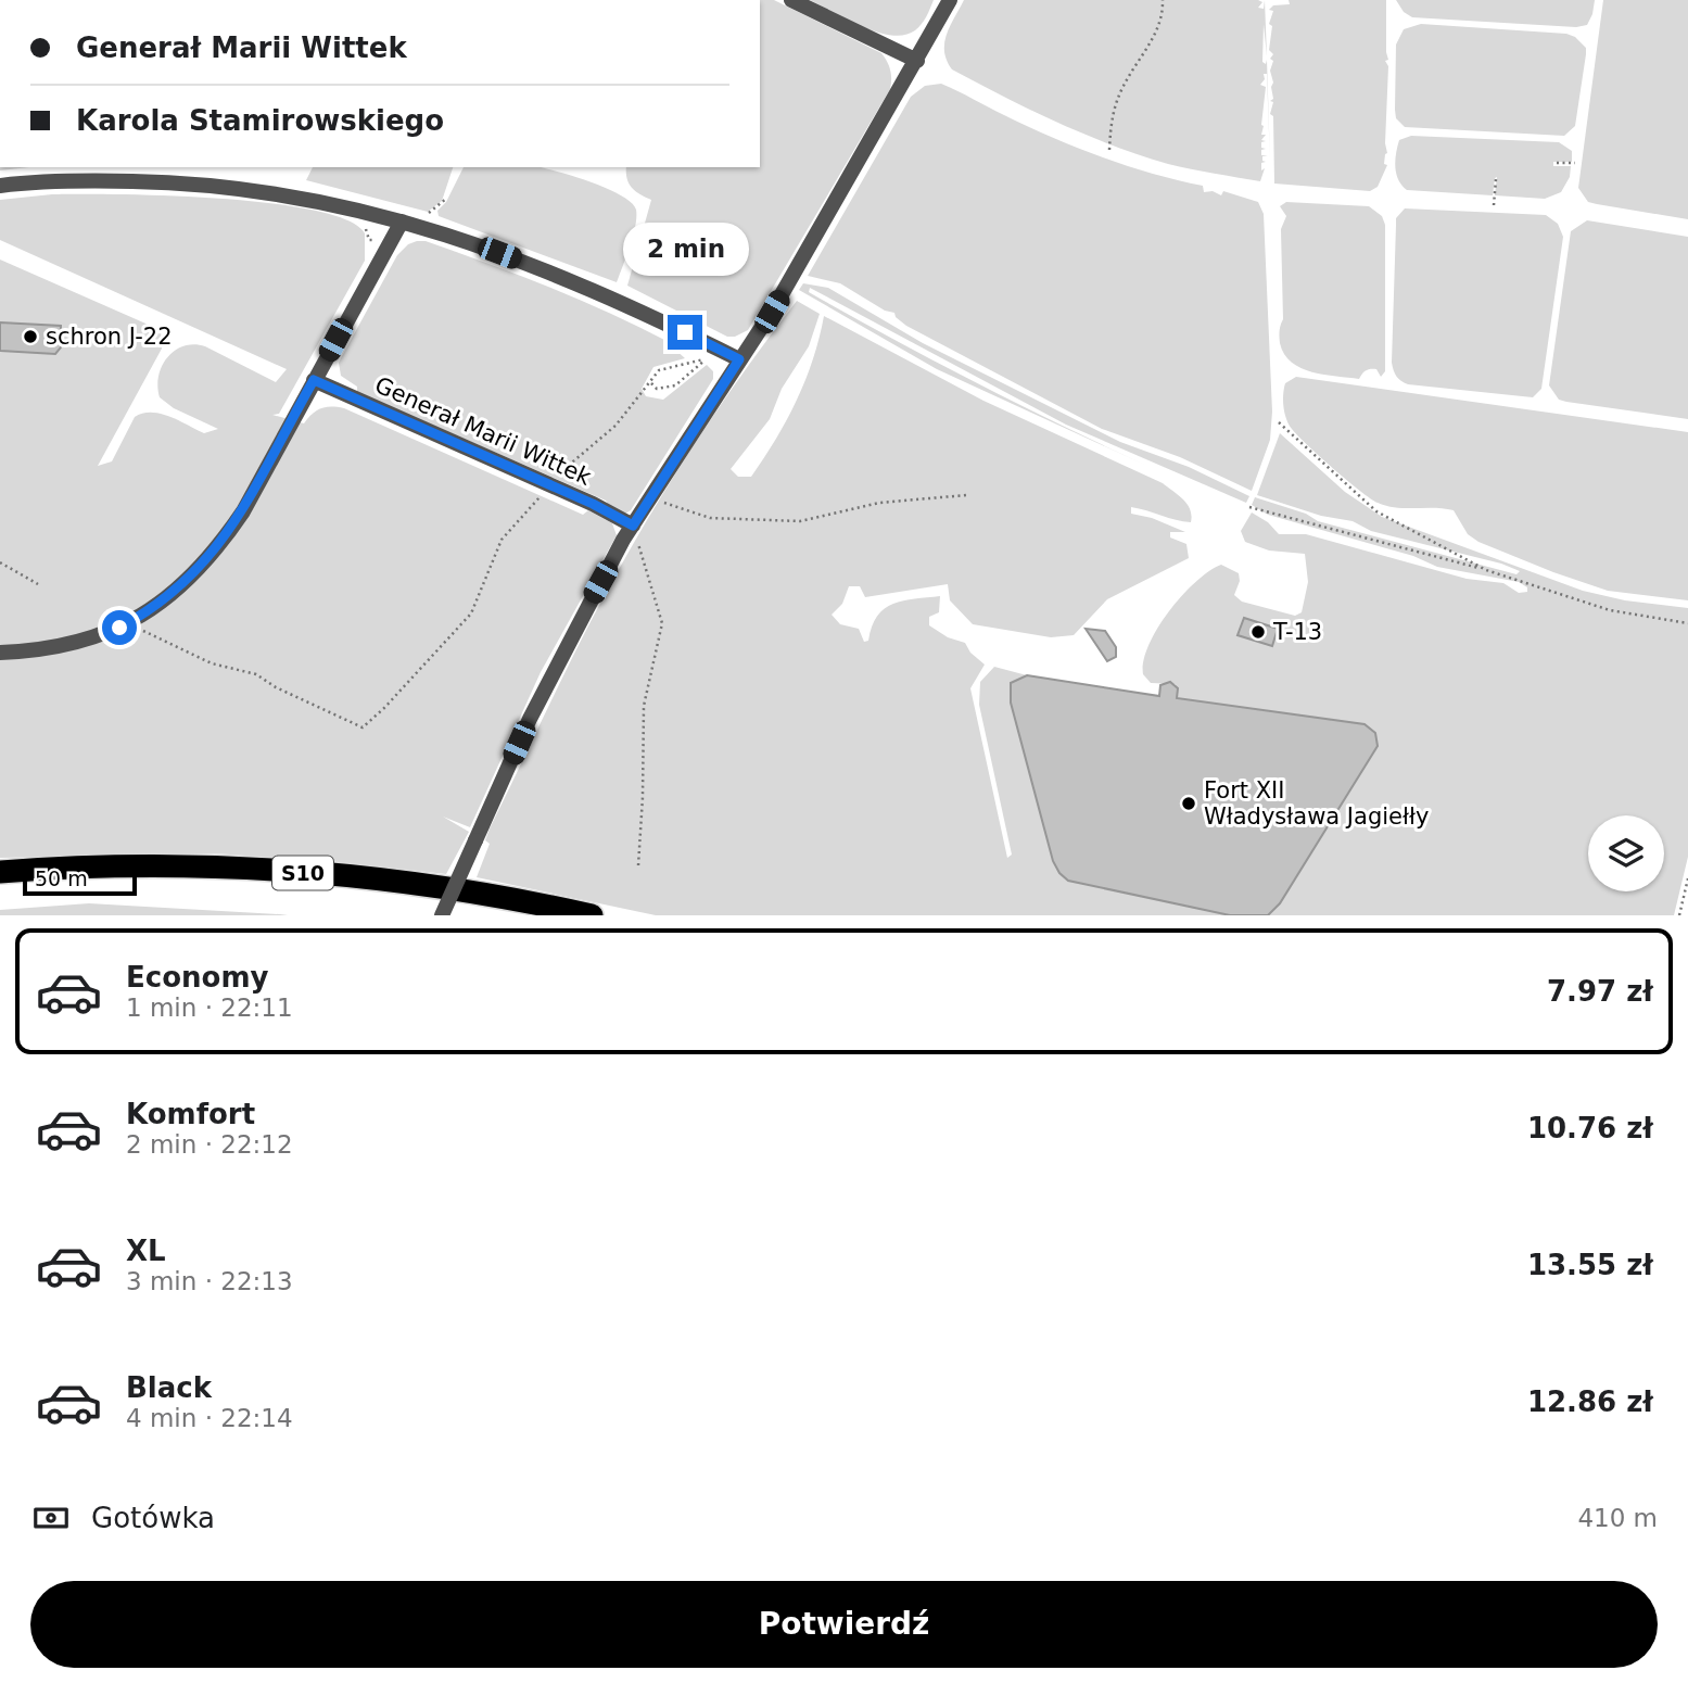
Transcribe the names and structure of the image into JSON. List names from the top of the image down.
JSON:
{
  "streets": {
    "highway": ["S10"],
    "street": ["Generał Marii Wittek"]
  },
  "places": ["schron J-22", "T-13", "Fort XII Władysława Jagiełły"],
  "scale_bar": "50 m",
  "page": {
    "banner": ["Generał Marii Wittek", "Karola Stamirowskiego"],
    "bubble": "2 min",
    "scale": "50 m",
    "list": [
      {
        "name": "Economy",
        "note": "1 min · 22:11",
        "value": "7.97 zł"
      },
      {
        "name": "Komfort",
        "note": "2 min · 22:12",
        "value": "10.76 zł"
      },
      {
        "name": "XL",
        "note": "3 min · 22:13",
        "value": "13.55 zł"
      },
      {
        "name": "Black",
        "note": "4 min · 22:14",
        "value": "12.86 zł"
      }
    ],
    "pay": ["Gotówka", "410 m"],
    "buttons": "Potwierdź"
  }
}
